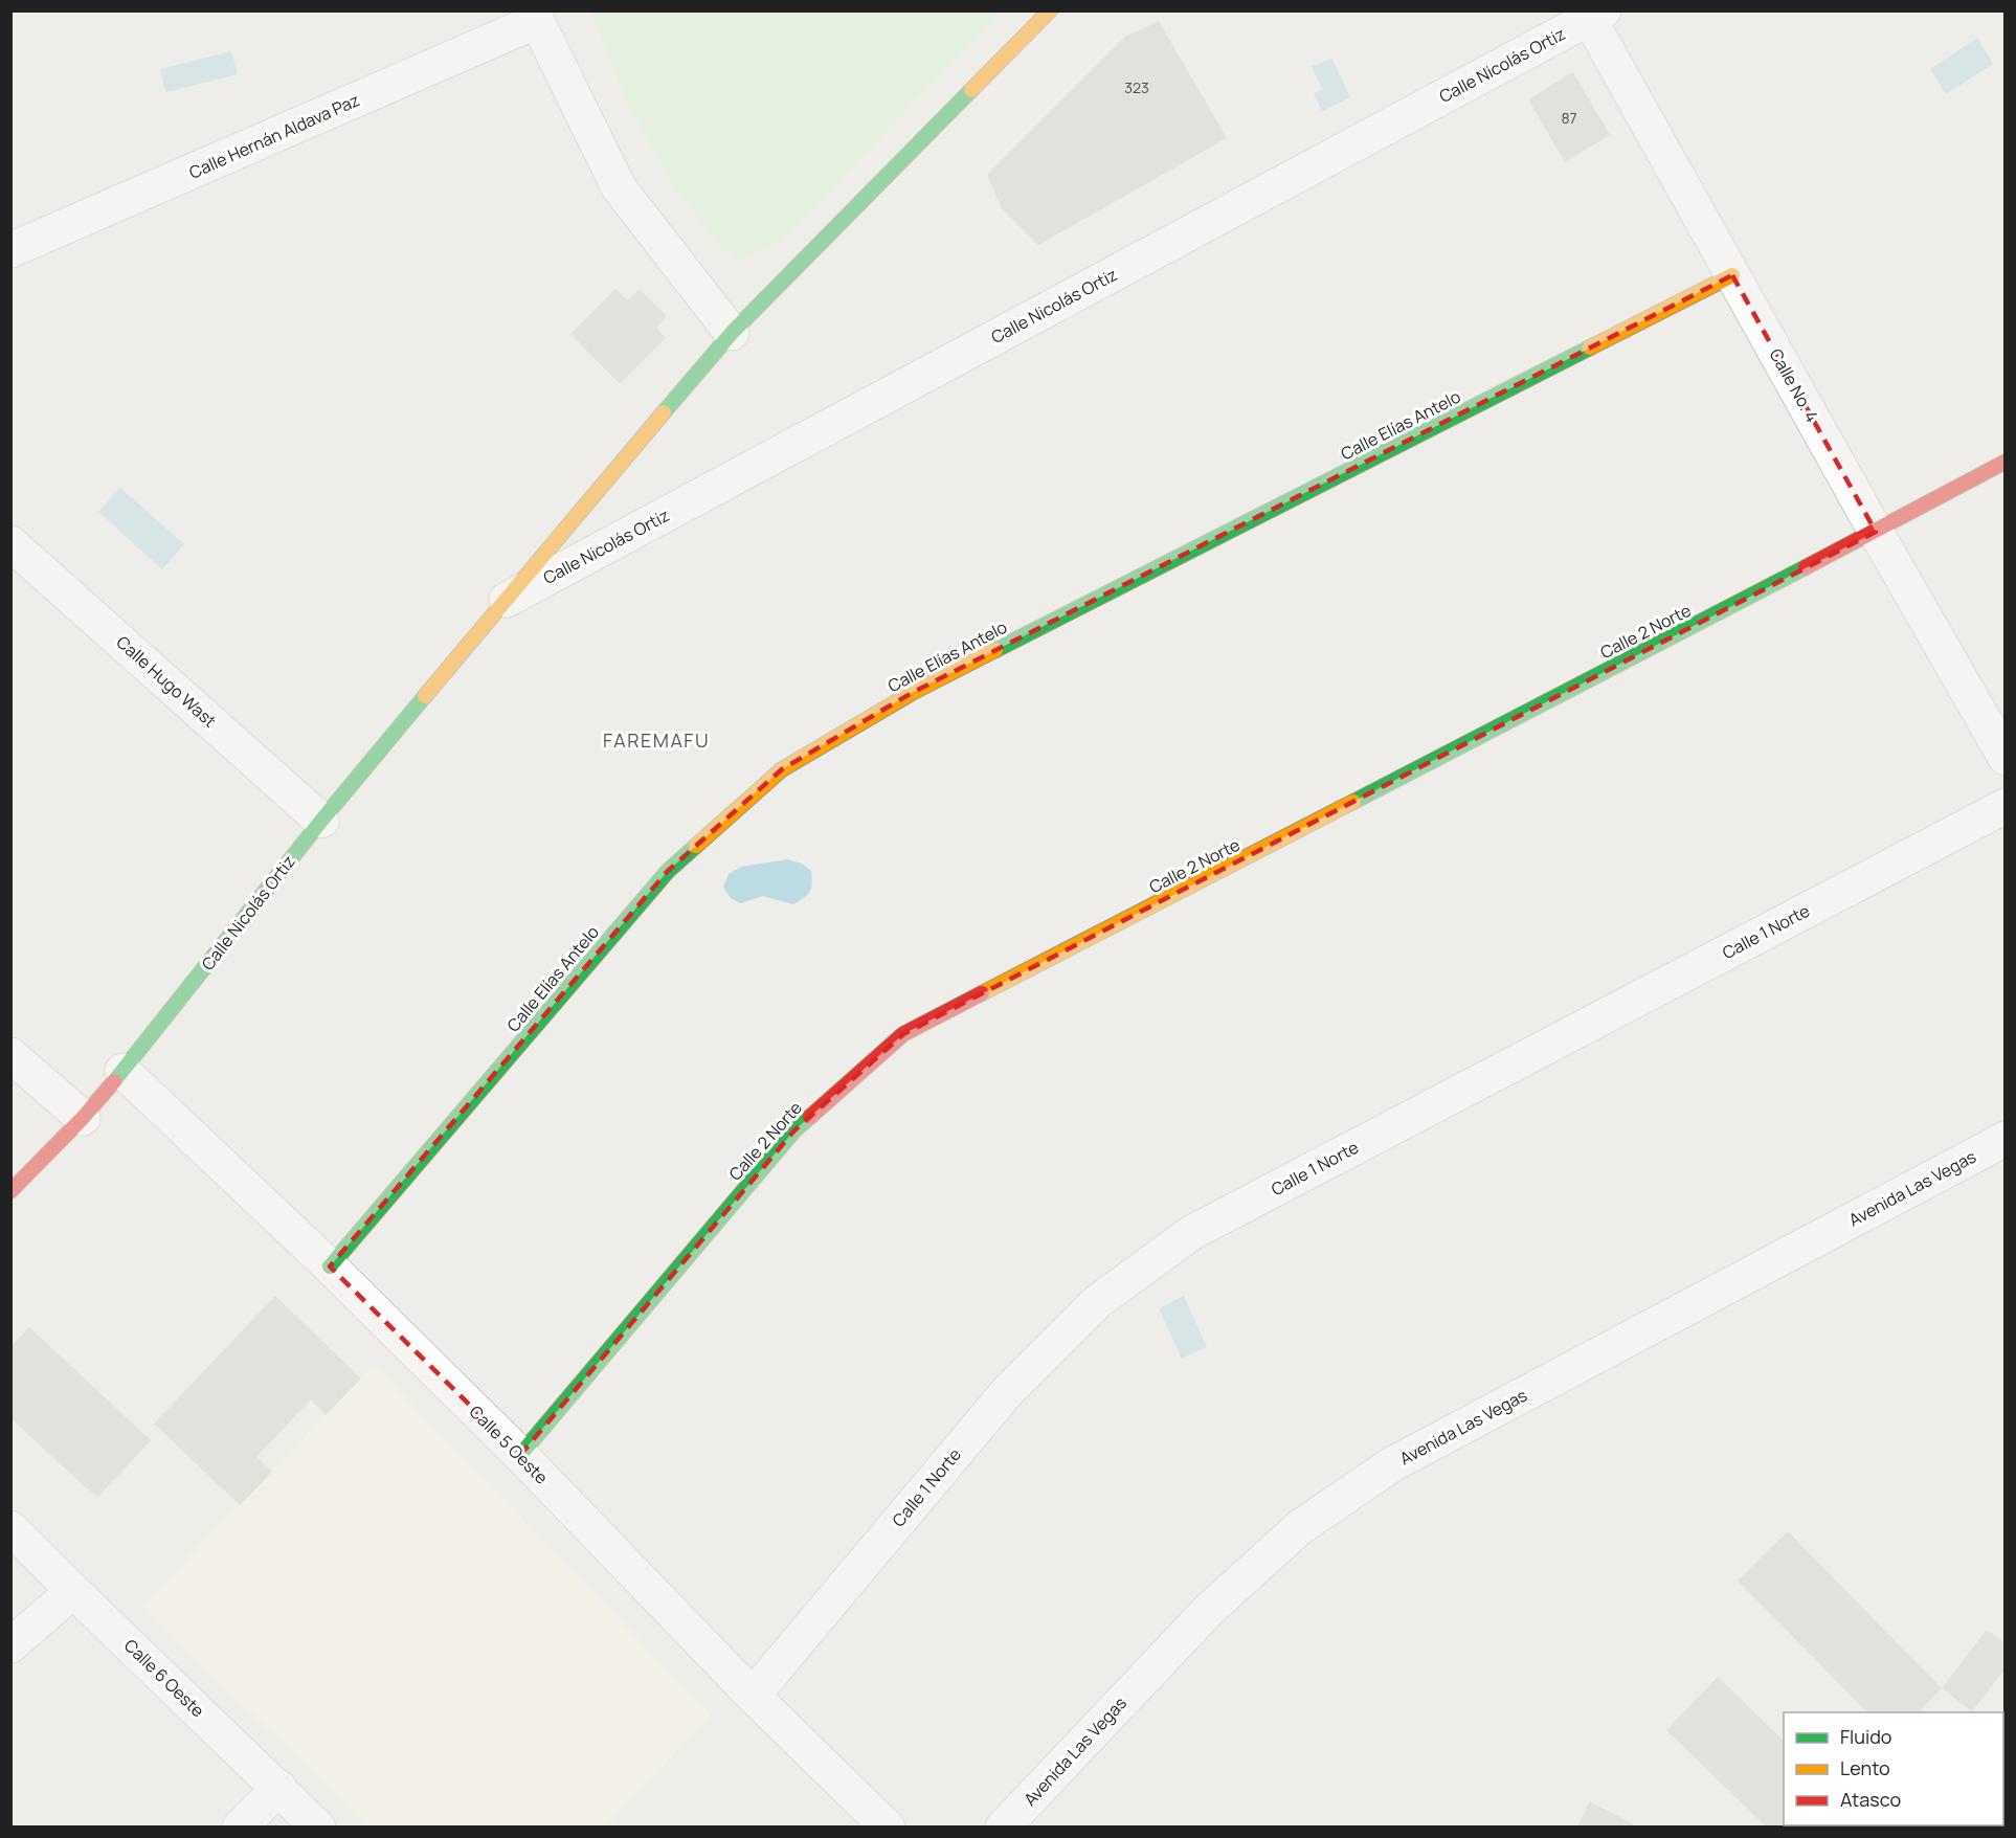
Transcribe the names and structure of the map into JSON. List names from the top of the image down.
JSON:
{
  "streets": {
    "street": [
      "Calle Nicolás Ortiz",
      "Calle Hernán Aldava Paz",
      "Calle No. 4",
      "Calle Elías Antelo",
      "Calle 2 Norte",
      "Calle Hugo Wast",
      "Calle 1 Norte",
      "Avenida Las Vegas",
      "Calle 5 Oeste",
      "Calle 6 Oeste"
    ]
  },
  "crossings": [
    ["Calle Nicolás Ortiz", "Calle No. 4"],
    ["Calle Nicolás Ortiz", "Calle Hugo Wast"],
    ["Calle Nicolás Ortiz", "Calle 5 Oeste"],
    ["Calle No. 4", "Calle Elías Antelo"],
    ["Calle No. 4", "Calle 2 Norte"],
    ["Calle Elías Antelo", "Calle 5 Oeste"],
    ["Calle 2 Norte", "Calle 5 Oeste"],
    ["Calle 1 Norte", "Calle 5 Oeste"]
  ],
  "districts": ["FAREMAFU"],
  "house_numbers": ["323", "87"],
  "legend": ["Fluido", "Lento", "Atasco"]
}
